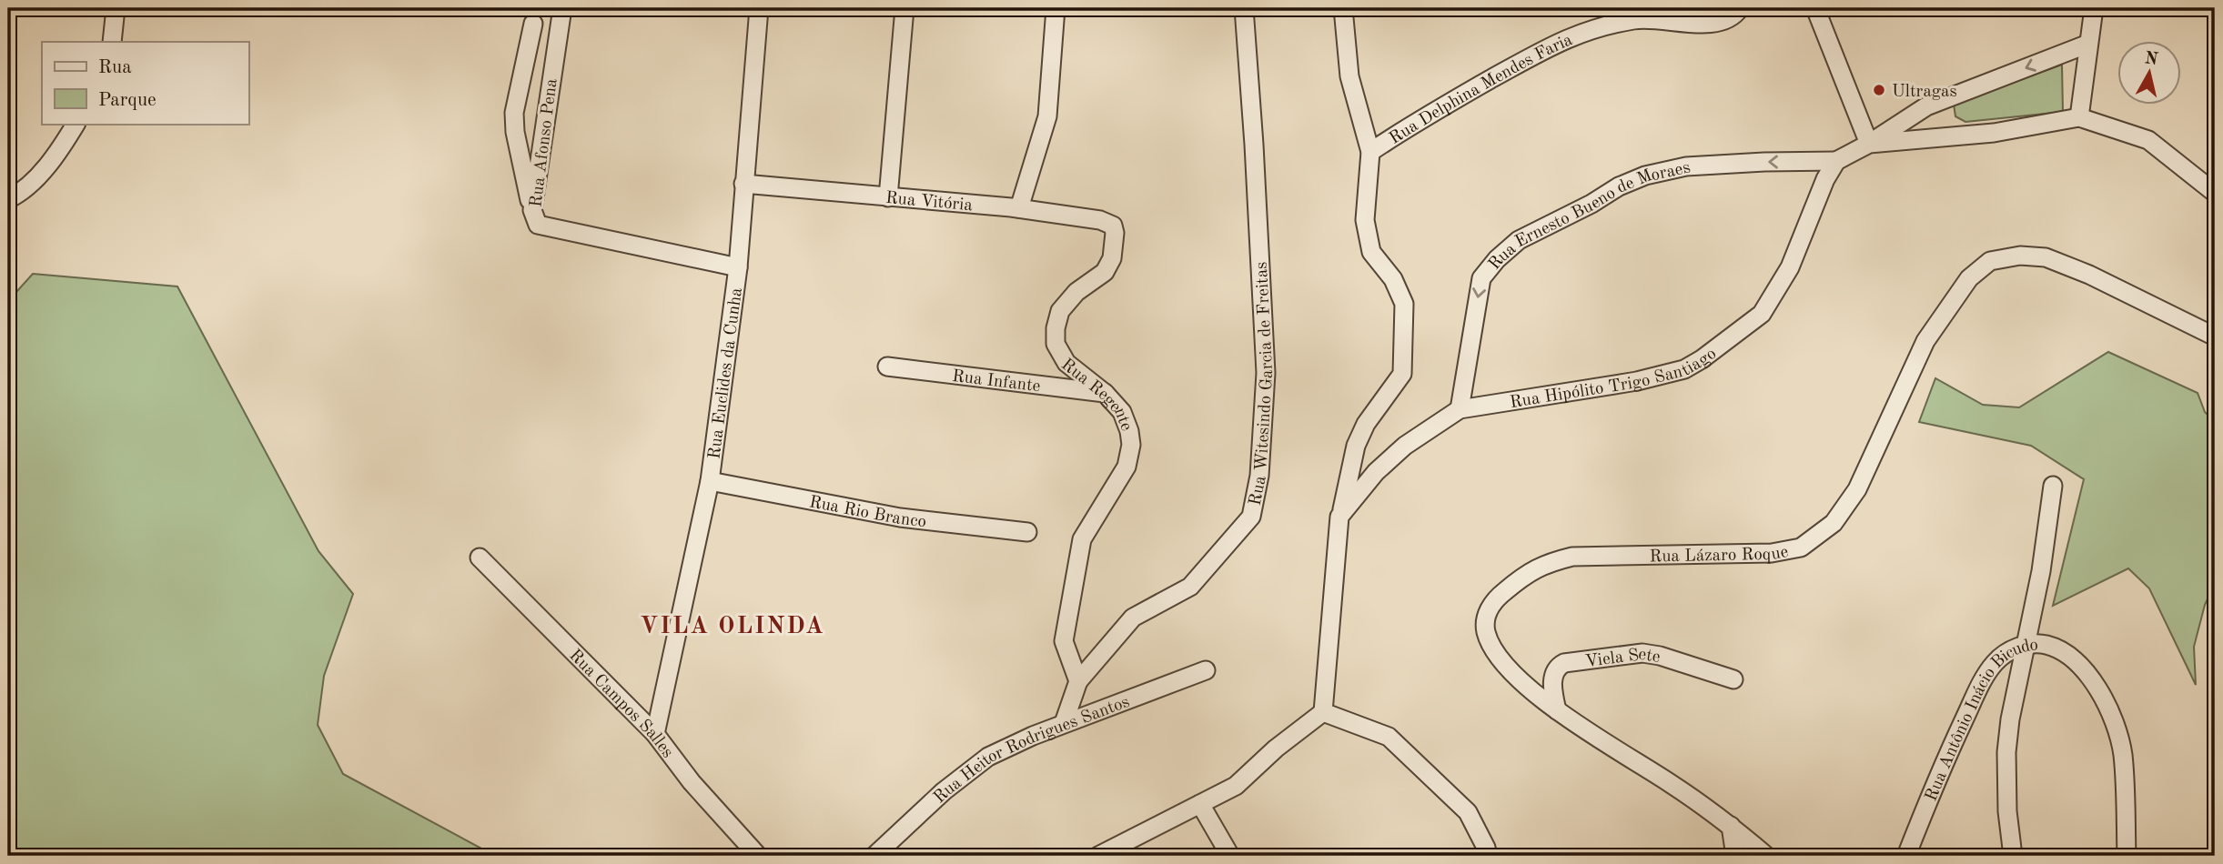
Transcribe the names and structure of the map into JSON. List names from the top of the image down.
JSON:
{
  "streets": {
    "street": [
      "Rua Delphina Mendes Faria",
      "Rua Afonso Pena",
      "Rua Vitória",
      "Rua Ernesto Bueno de Moraes",
      "Rua Euclides da Cunha",
      "Rua Hipólito Trigo Santiago",
      "Rua Infante",
      "Rua Witesindo Garcia de Freitas",
      "Rua Regente",
      "Rua Rio Branco",
      "Rua Lázaro Roque",
      "Viela Sete",
      "Rua Campos Salles",
      "Rua Antônio Inácio Bicudo",
      "Rua Heitor Rodrigues Santos"
    ]
  },
  "crossings": [
    ["Rua Afonso Pena", "Rua Euclides da Cunha"],
    ["Rua Vitória", "Rua Euclides da Cunha"],
    ["Rua Vitória", "Rua Regente"],
    ["Rua Ernesto Bueno de Moraes", "Rua Hipólito Trigo Santiago"],
    ["Rua Euclides da Cunha", "Rua Rio Branco"],
    ["Rua Euclides da Cunha", "Rua Campos Salles"],
    ["Rua Infante", "Rua Regente"],
    ["Rua Witesindo Garcia de Freitas", "Rua Regente"],
    ["Rua Lázaro Roque", "Viela Sete"]
  ],
  "one_way": ["Rua Ernesto Bueno de Moraes"],
  "districts": ["VILA OLINDA"],
  "places": ["Ultragas"],
  "legend": ["Rua", "Parque"],
  "north": "top"
}
